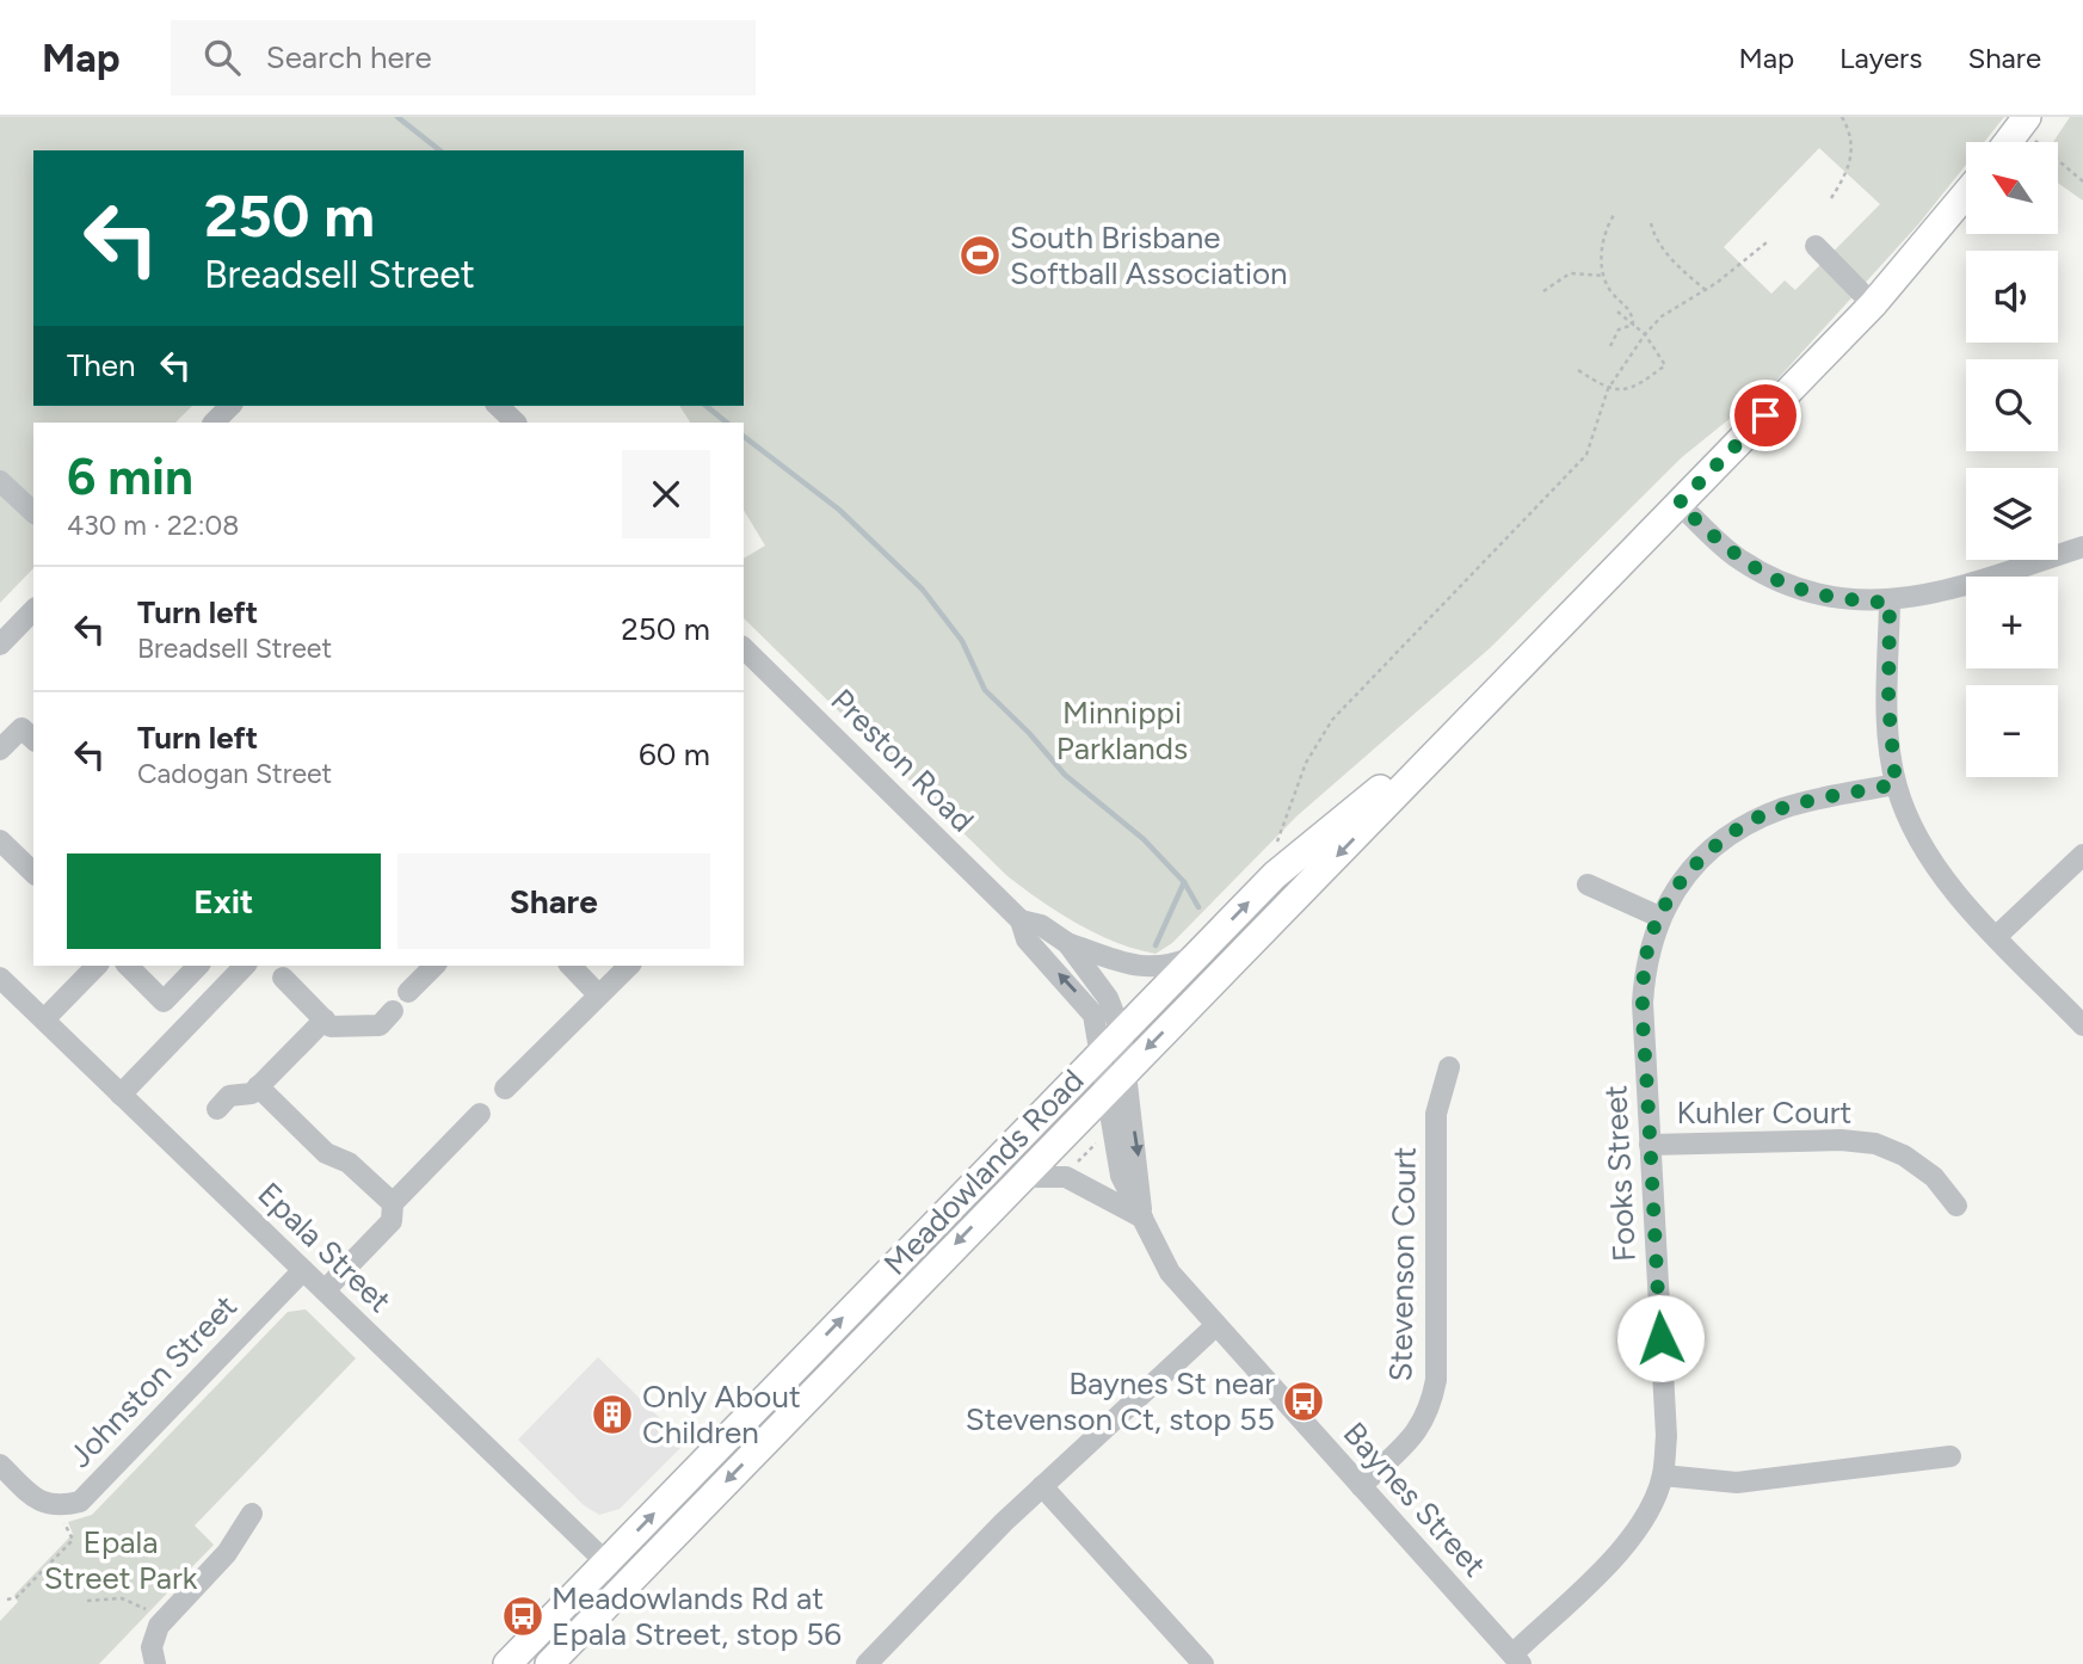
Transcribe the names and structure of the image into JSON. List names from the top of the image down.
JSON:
{
  "streets": {
    "main road": ["Meadowlands Road"],
    "street": [
      "Preston Road",
      "Kuhler Court",
      "Fooks Street",
      "Epala Street",
      "Stevenson Court",
      "Johnston Street",
      "Baynes Street"
    ]
  },
  "crossings": [
    ["Preston Road", "Meadowlands Road"],
    ["Preston Road", "Baynes Street"],
    ["Kuhler Court", "Fooks Street"],
    ["Meadowlands Road", "Epala Street"],
    ["Meadowlands Road", "Baynes Street"],
    ["Fooks Street", "Baynes Street"],
    ["Epala Street", "Johnston Street"],
    ["Stevenson Court", "Baynes Street"]
  ],
  "parks": ["Minnippi Parklands", "Epala Street Park"],
  "places": {
    "sports": ["South Brisbane Softball Association"],
    "bus stop": ["Baynes St near Stevenson Ct, stop 55", "Meadowlands Rd at Epala Street, stop 56"],
    "building": ["Only About Children"]
  },
  "north": "top left",
  "page": {
    "header": "Map",
    "search": "Search here",
    "nav": ["Map", "Layers", "Share"],
    "map_buttons": ["+", "−"],
    "turn": ["250 m", "Breadsell Street"],
    "then": "Then",
    "heading": ["6 min", "430 m · 22:08"],
    "list": [
      {
        "name": "Turn left",
        "note": "Breadsell Street",
        "value": "250 m"
      },
      {
        "name": "Turn left",
        "note": "Cadogan Street",
        "value": "60 m"
      }
    ],
    "buttons": ["Exit", "Share"]
  }
}
